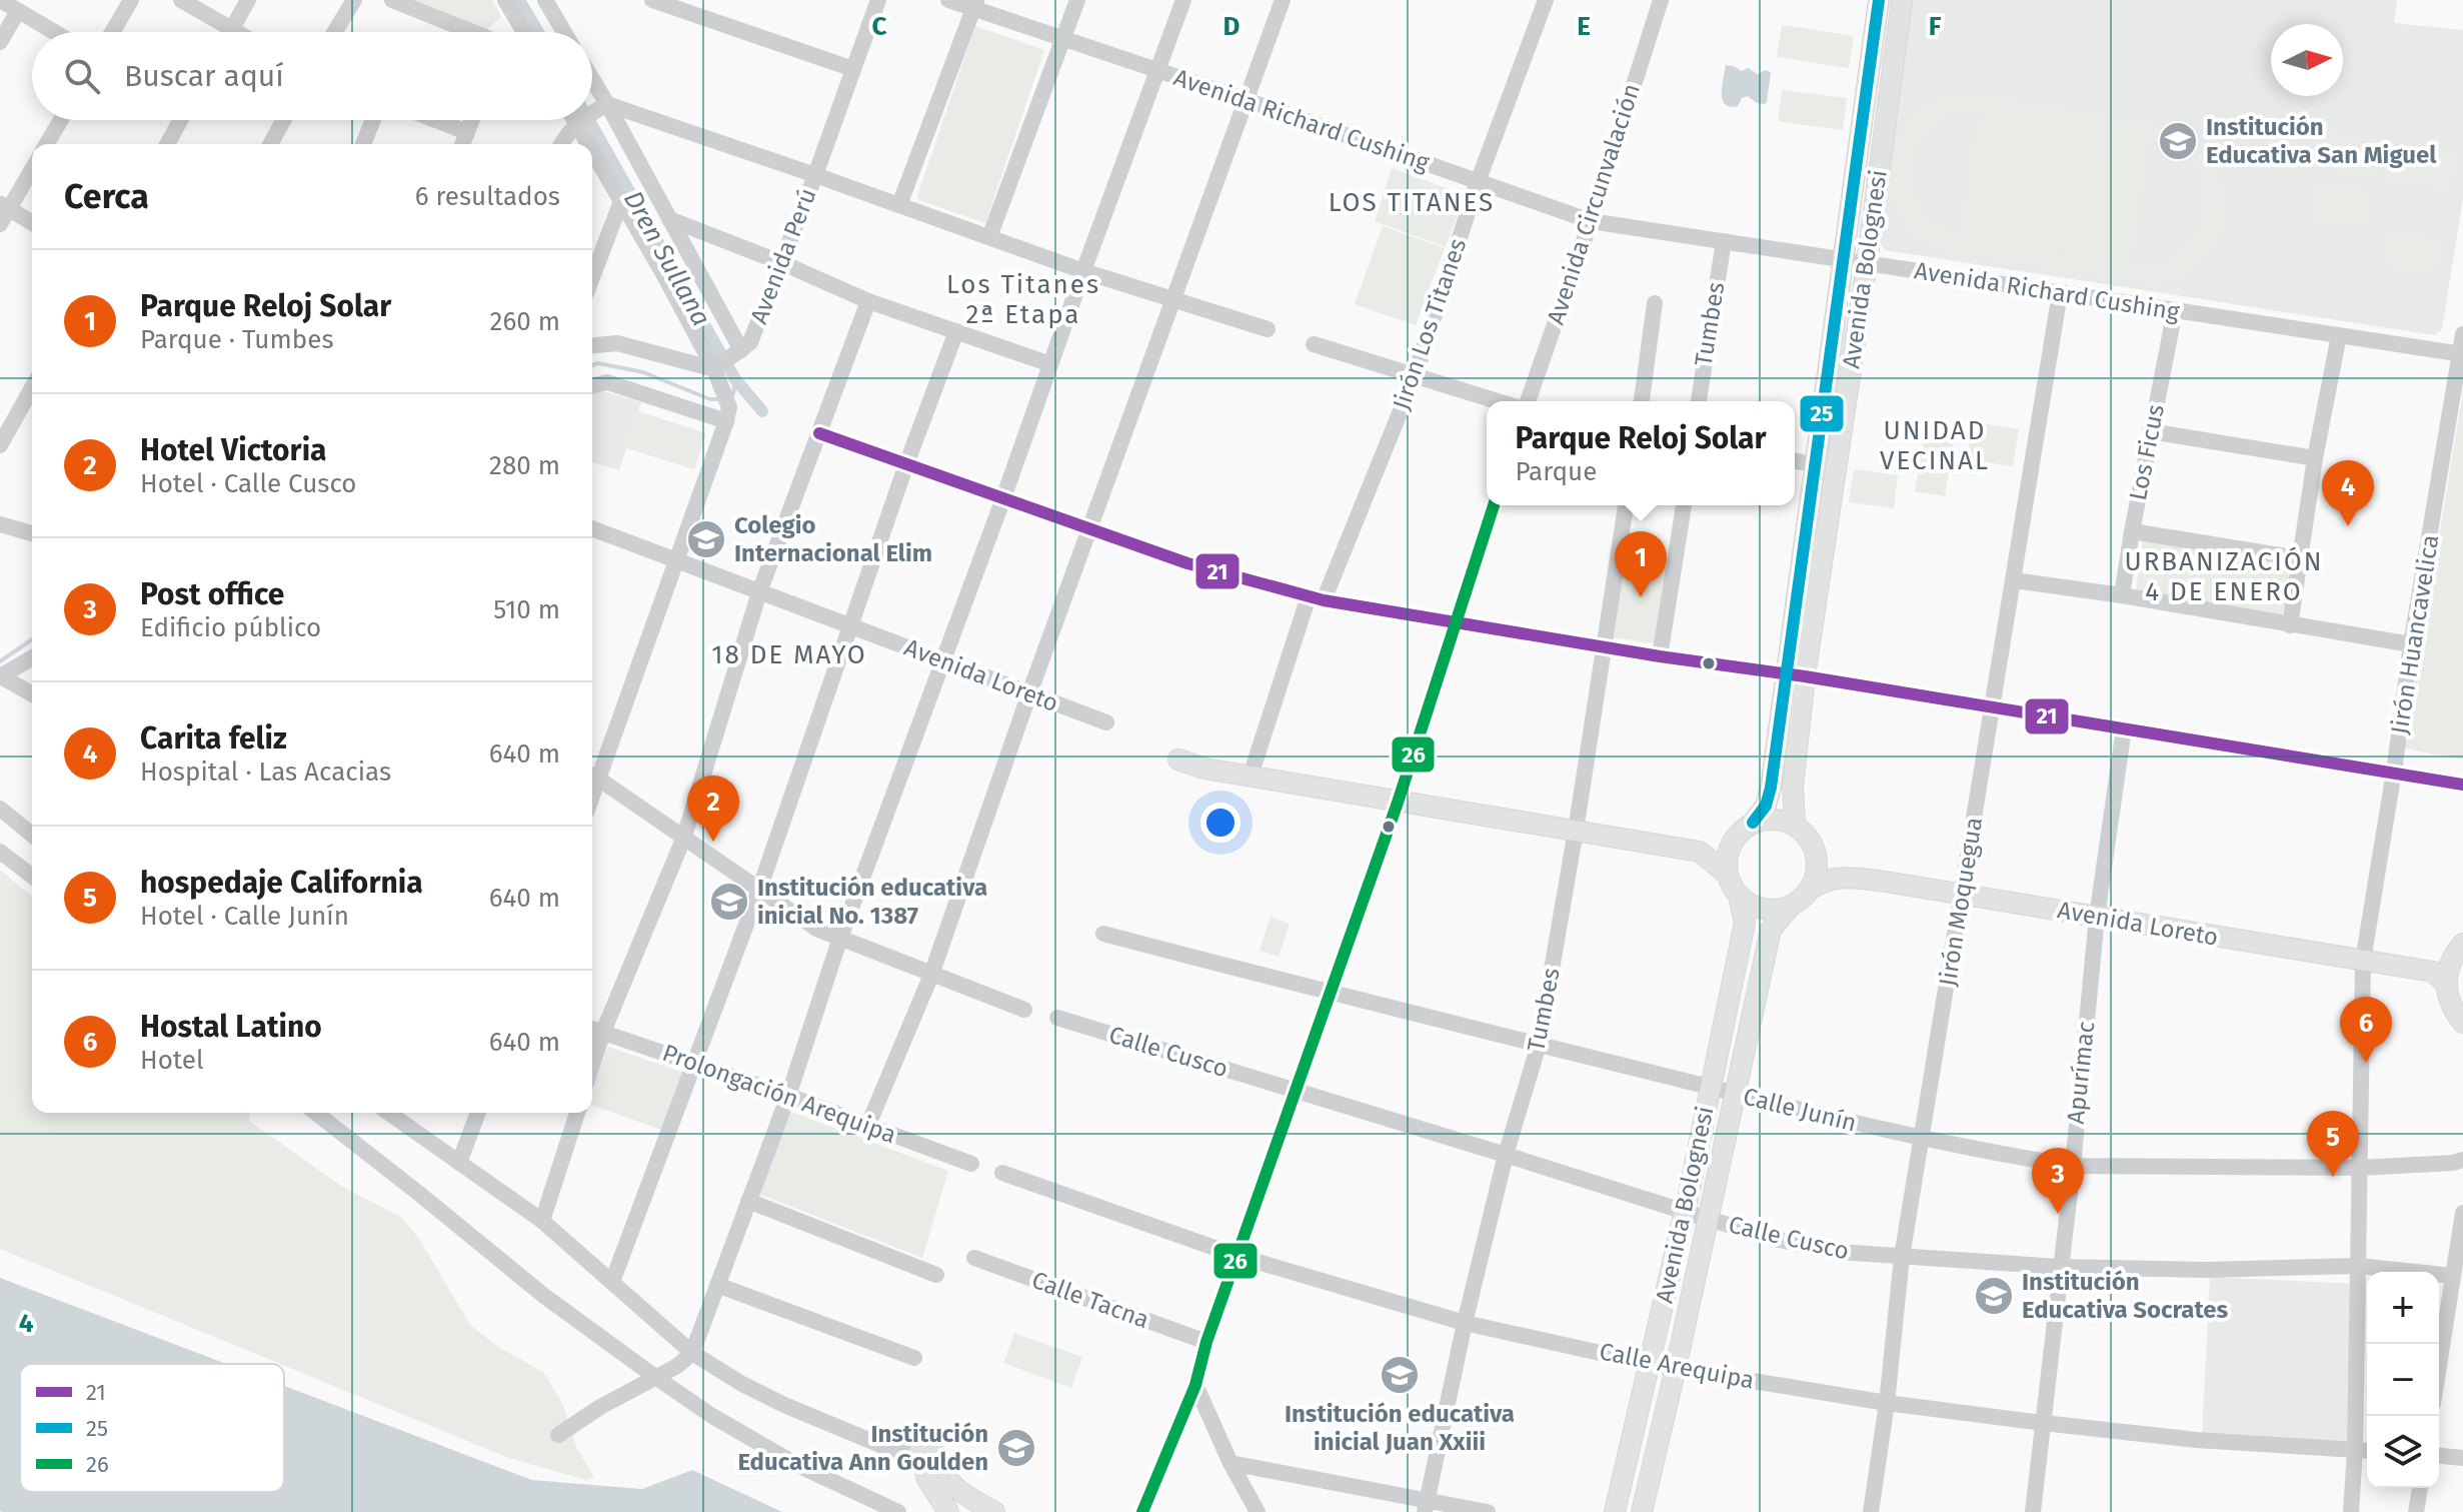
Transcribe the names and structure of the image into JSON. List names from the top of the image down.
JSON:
{
  "streets": {
    "main road": ["Avenida Bolognesi", "Avenida Loreto"],
    "street": [
      "Avenida Richard Cushing",
      "Avenida Circunvalación",
      "Avenida Perú",
      "Jirón Los Titanes",
      "Tumbes",
      "Los Ficus",
      "Jirón Huancavelica",
      "Jirón Moquegua",
      "Calle Cusco",
      "Apurímac",
      "Prolongación Arequipa",
      "Calle Junín",
      "Calle Tacna",
      "Calle Arequipa"
    ]
  },
  "crossings": [
    ["Avenida Richard Cushing", "Avenida Circunvalación"],
    ["Avenida Richard Cushing", "Avenida Bolognesi"],
    ["Avenida Richard Cushing", "Jirón Los Titanes"],
    ["Avenida Richard Cushing", "Tumbes"],
    ["Avenida Richard Cushing", "Los Ficus"],
    ["Avenida Richard Cushing", "Jirón Huancavelica"],
    ["Avenida Richard Cushing", "Jirón Moquegua"],
    ["Avenida Bolognesi", "Calle Cusco"],
    ["Avenida Bolognesi", "Calle Junín"],
    ["Avenida Bolognesi", "Calle Arequipa"],
    ["Tumbes", "Calle Cusco"],
    ["Tumbes", "Calle Junín"],
    ["Tumbes", "Calle Arequipa"],
    ["Jirón Huancavelica", "Avenida Loreto"],
    ["Jirón Huancavelica", "Calle Cusco"],
    ["Jirón Huancavelica", "Calle Junín"],
    ["Jirón Huancavelica", "Calle Arequipa"],
    ["Avenida Loreto", "Jirón Moquegua"],
    ["Avenida Loreto", "Apurímac"],
    ["Jirón Moquegua", "Calle Cusco"],
    ["Jirón Moquegua", "Calle Junín"],
    ["Jirón Moquegua", "Calle Arequipa"],
    ["Calle Cusco", "Apurímac"],
    ["Apurímac", "Calle Junín"],
    ["Apurímac", "Calle Arequipa"]
  ],
  "districts": [
    "LOS TITANES",
    "Los Titanes 2ª Etapa",
    "UNIDAD VECINAL",
    "URBANIZACIÓN 4 DE ENERO",
    "18 DE MAYO"
  ],
  "water": ["Dren Sullana"],
  "places": {
    "school or university": [
      "Institución Educativa San Miguel",
      "Colegio Internacional Elim",
      "Institución educativa inicial No. 1387",
      "Institución Educativa Socrates",
      "Institución educativa inicial Juan Xxiii",
      "Institución Educativa Ann Goulden"
    ]
  },
  "lines": ["transit line 25", "transit line 21", "transit line 26"],
  "legend": ["21", "25", "26"],
  "north": "right",
  "page": {
    "search": "Buscar aquí",
    "heading": ["Cerca", "6 resultados"],
    "list": [
      {
        "mark": "1",
        "name": "Parque Reloj Solar",
        "note": "Parque · Tumbes",
        "value": "260 m"
      },
      {
        "mark": "2",
        "name": "Hotel Victoria",
        "note": "Hotel · Calle Cusco",
        "value": "280 m"
      },
      {
        "mark": "3",
        "name": "Post office",
        "note": "Edificio público",
        "value": "510 m"
      },
      {
        "mark": "4",
        "name": "Carita feliz",
        "note": "Hospital · Las Acacias",
        "value": "640 m"
      },
      {
        "mark": "5",
        "name": "hospedaje California",
        "note": "Hotel · Calle Junín",
        "value": "640 m"
      },
      {
        "mark": "6",
        "name": "Hostal Latino",
        "note": "Hotel",
        "value": "640 m"
      }
    ],
    "popup": ["Parque Reloj Solar", "Parque"],
    "pins": [
      "4",
      "1",
      "2",
      "6",
      "5",
      "3"
    ],
    "map_buttons": ["+", "−"]
  },
  "grid": {
    "columns": [
      "C",
      "D",
      "E",
      "F"
    ],
    "rows": ["4"]
  }
}
